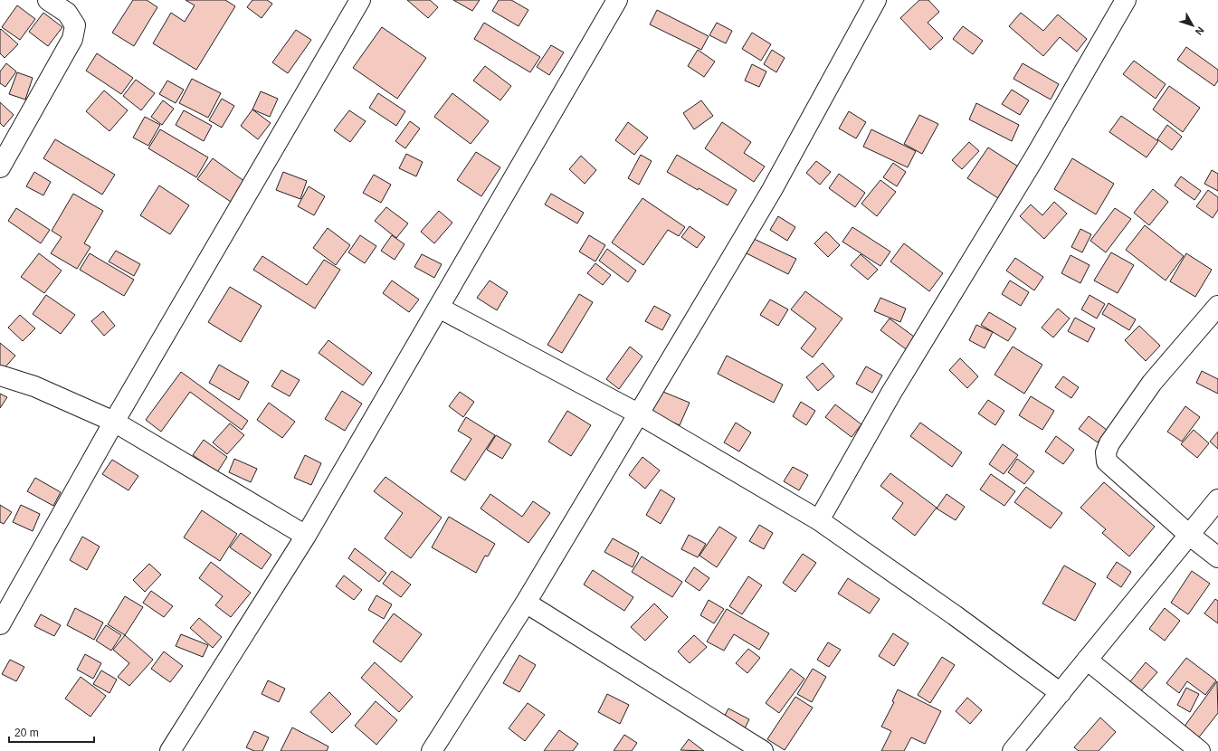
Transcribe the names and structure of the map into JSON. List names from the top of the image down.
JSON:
{
  "scale_bar": "20 m",
  "north": "bottom right"
}
